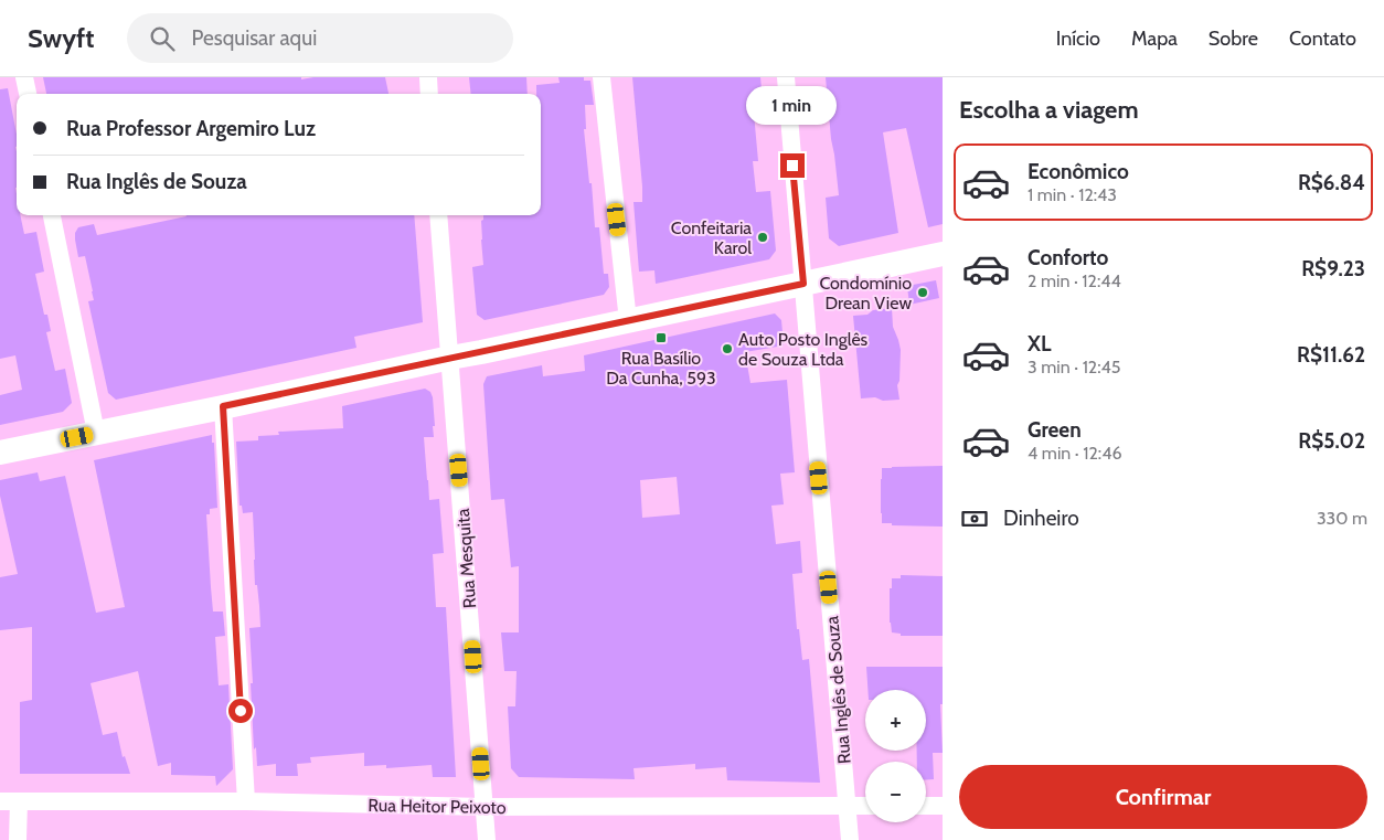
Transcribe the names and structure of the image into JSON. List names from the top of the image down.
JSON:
{
  "streets": {
    "street": ["Rua Mesquita", "Rua Inglês de Souza", "Rua Heitor Peixoto"]
  },
  "crossings": [
    ["Rua Mesquita", "Rua Heitor Peixoto"],
    ["Rua Inglês de Souza", "Rua Heitor Peixoto"]
  ],
  "places": {
    "other": ["Confeitaria Karol", "Condomínio Drean View", "Auto Posto Inglês de Souza Ltda"],
    "transit": ["Rua Basílio Da Cunha, 593"]
  },
  "page": {
    "header": "Swyft",
    "search": "Pesquisar aqui",
    "nav": [
      "Início",
      "Mapa",
      "Sobre",
      "Contato"
    ],
    "heading": "Escolha a viagem",
    "bubble": "1 min",
    "banner": ["Rua Professor Argemiro Luz", "Rua Inglês de Souza"],
    "list": [
      {
        "name": "Econômico",
        "note": "1 min · 12:43",
        "value": "R$6.84"
      },
      {
        "name": "Conforto",
        "note": "2 min · 12:44",
        "value": "R$9.23"
      },
      {
        "name": "XL",
        "note": "3 min · 12:45",
        "value": "R$11.62"
      },
      {
        "name": "Green",
        "note": "4 min · 12:46",
        "value": "R$5.02"
      }
    ],
    "pay": ["Dinheiro", "330 m"],
    "map_buttons": ["+", "−"],
    "buttons": "Confirmar"
  }
}
